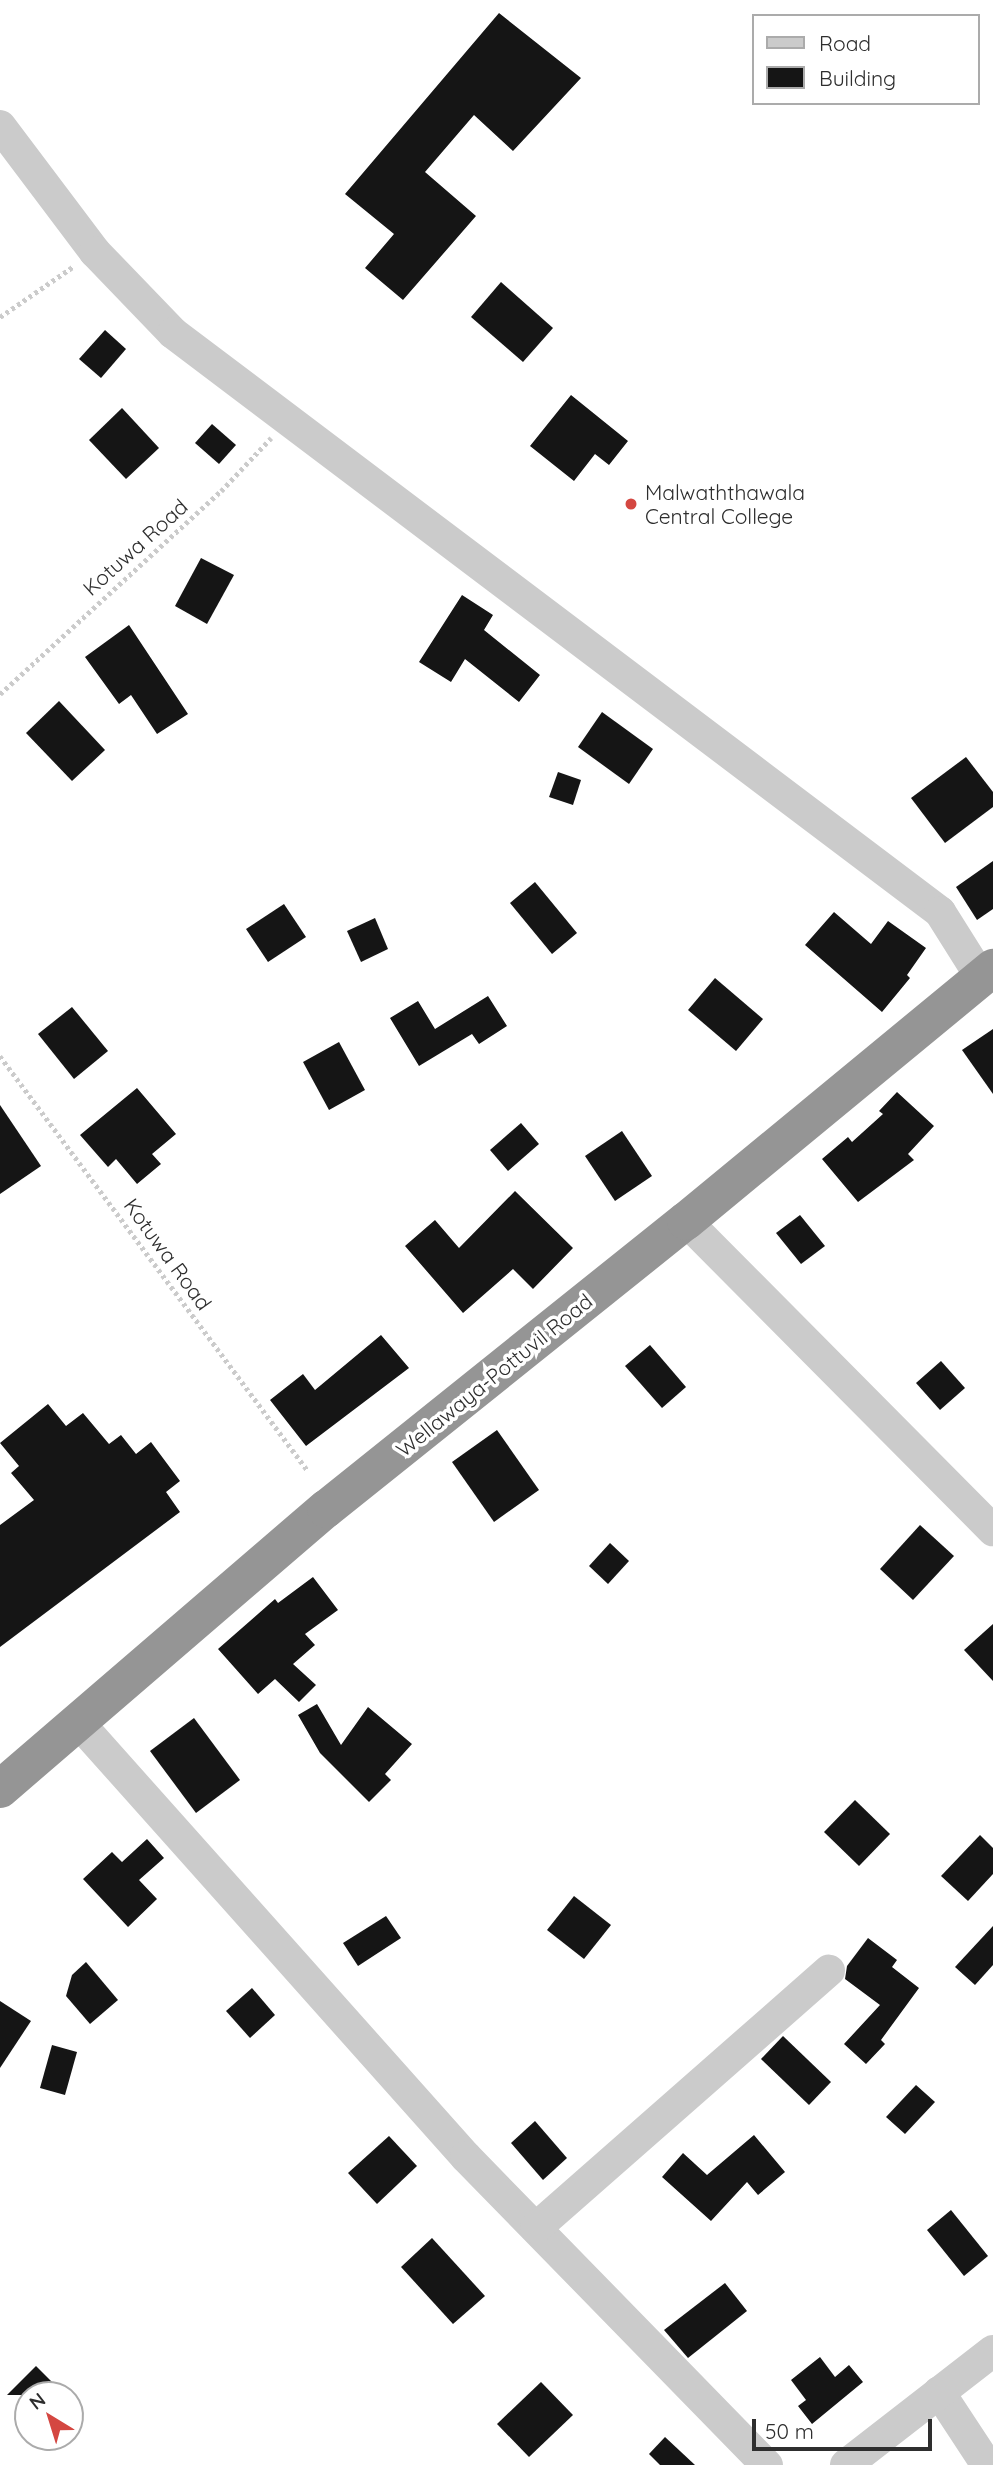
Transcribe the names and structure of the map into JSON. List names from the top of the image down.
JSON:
{
  "streets": {
    "highway": ["Wellawaya-Pottuvil Road"],
    "path": ["Kotuwa Road"]
  },
  "places": ["Malwaththawala Central College"],
  "legend": ["Road", "Building"],
  "scale_bar": "50 m",
  "north": "top left"
}
